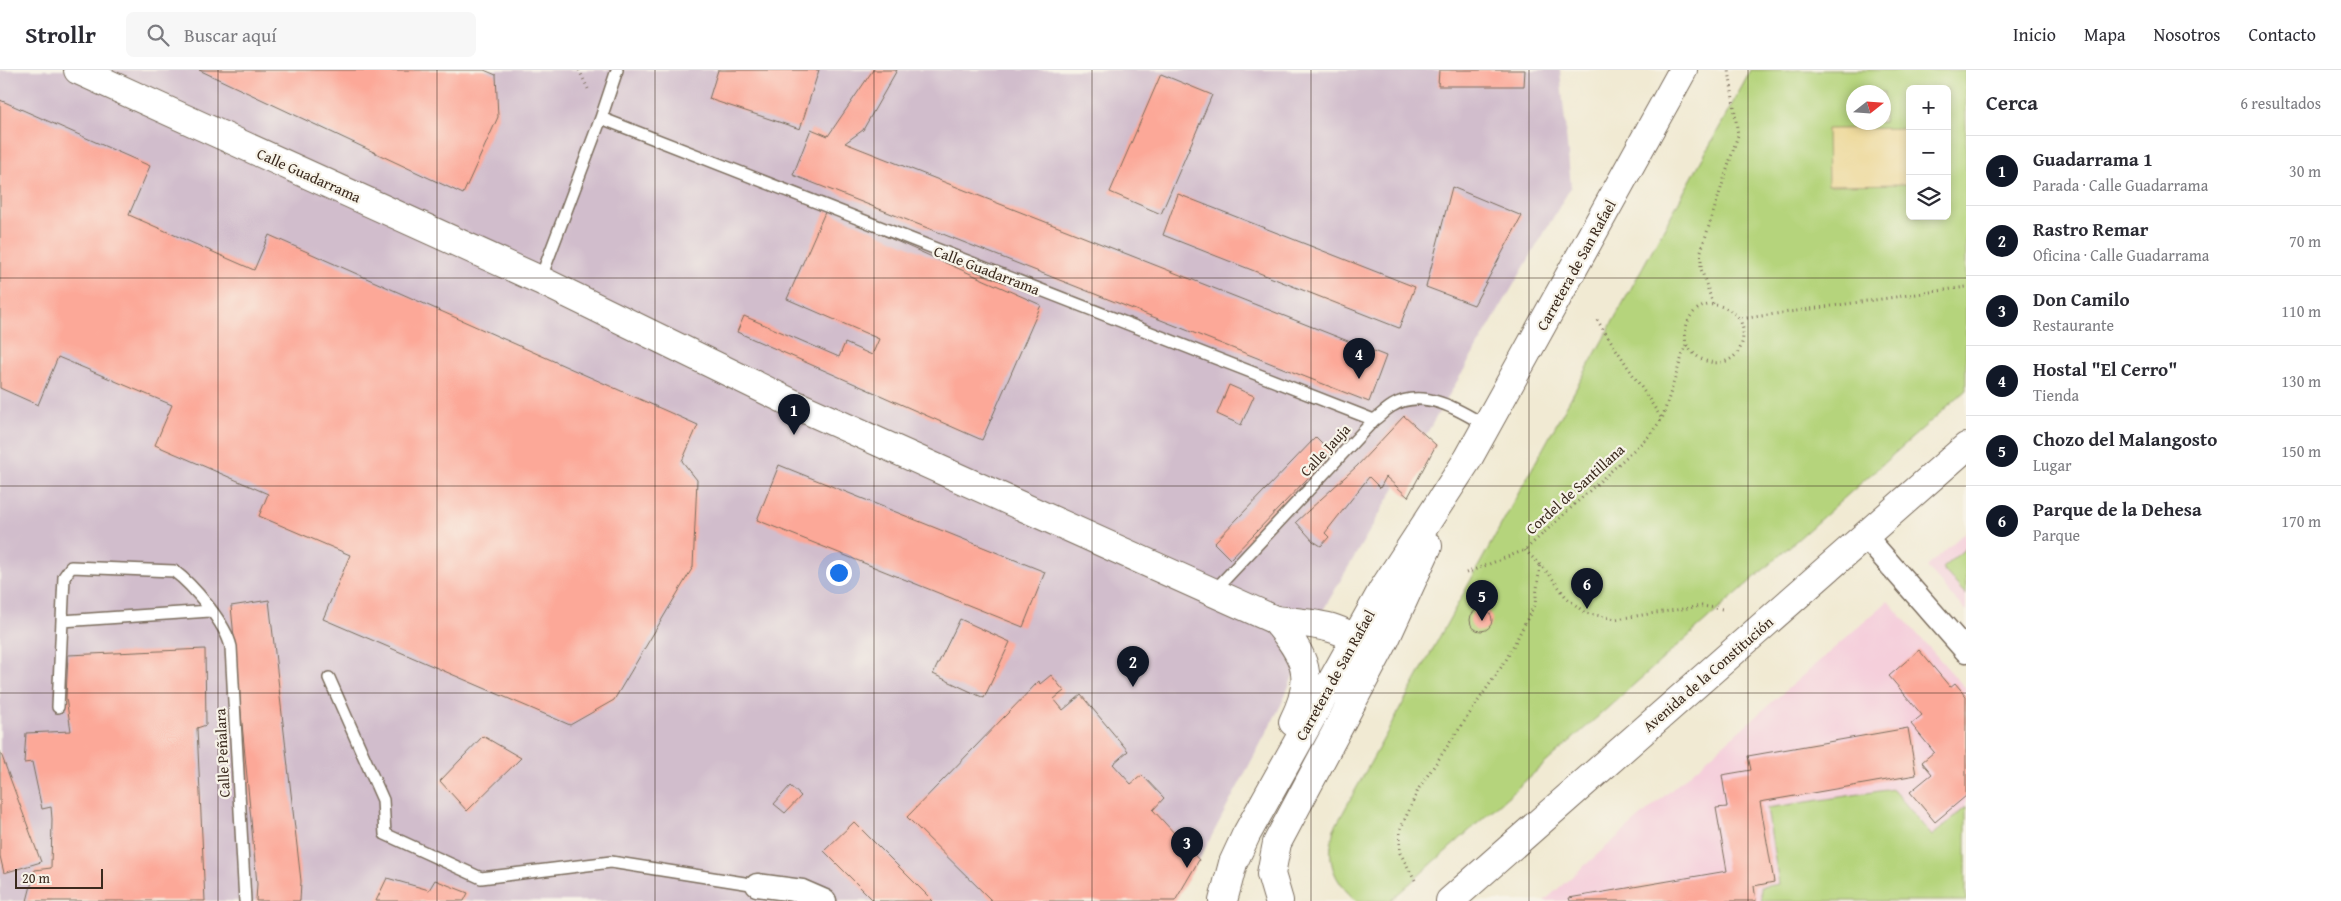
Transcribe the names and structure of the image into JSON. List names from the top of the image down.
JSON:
{
  "streets": {
    "main road": ["Calle Guadarrama", "Carretera de San Rafael", "Avenida de la Constitución"],
    "lane": ["Calle Jauja", "Calle Peñalara"],
    "path": ["Cordel de Santillana"]
  },
  "crossings": [
    ["Calle Guadarrama", "Calle Jauja"],
    ["Carretera de San Rafael", "Calle Jauja"]
  ],
  "scale_bar": "20 m",
  "north": "right",
  "page": {
    "header": "Strollr",
    "search": "Buscar aquí",
    "nav": [
      "Inicio",
      "Mapa",
      "Nosotros",
      "Contacto"
    ],
    "heading": ["Cerca", "6 resultados"],
    "map_buttons": ["+", "−"],
    "list": [
      {
        "mark": "1",
        "name": "Guadarrama 1",
        "note": "Parada · Calle Guadarrama",
        "value": "30 m"
      },
      {
        "mark": "2",
        "name": "Rastro Remar",
        "note": "Oficina · Calle Guadarrama",
        "value": "70 m"
      },
      {
        "mark": "3",
        "name": "Don Camilo",
        "note": "Restaurante",
        "value": "110 m"
      },
      {
        "mark": "4",
        "name": "Hostal \"El Cerro\"",
        "note": "Tienda",
        "value": "130 m"
      },
      {
        "mark": "5",
        "name": "Chozo del Malangosto",
        "note": "Lugar",
        "value": "150 m"
      },
      {
        "mark": "6",
        "name": "Parque de la Dehesa",
        "note": "Parque",
        "value": "170 m"
      }
    ],
    "pins": [
      "4",
      "1",
      "6",
      "5",
      "2",
      "3"
    ],
    "scale": "20 m"
  }
}
